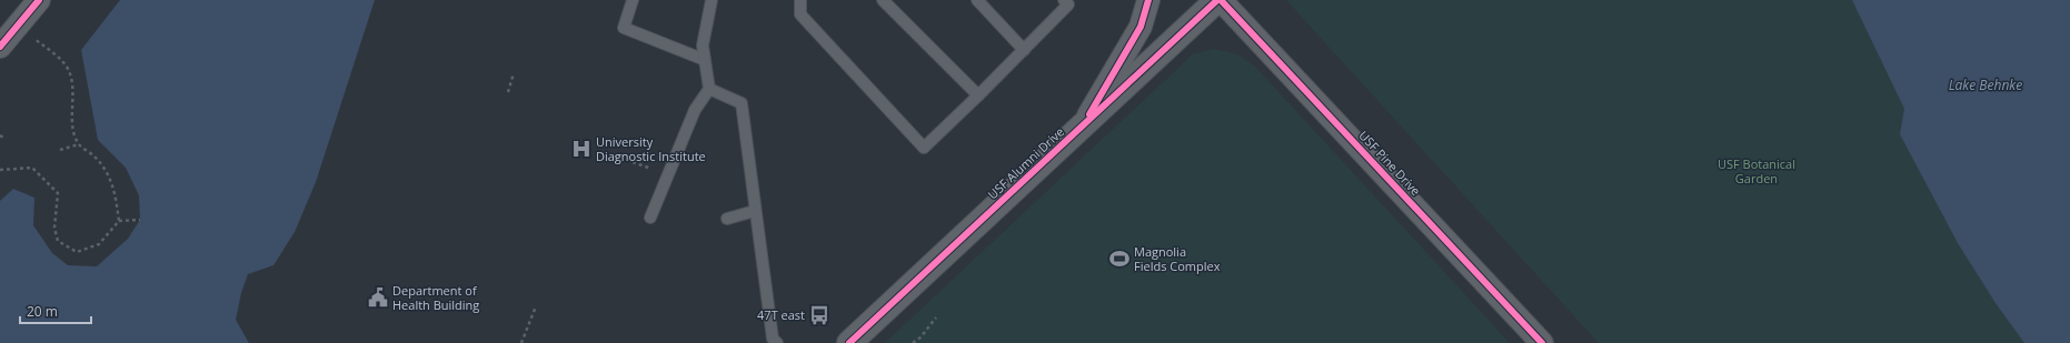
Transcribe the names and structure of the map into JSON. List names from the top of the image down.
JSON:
{
  "streets": {
    "street": ["USF Alumni Drive", "USF Pine Drive"]
  },
  "crossings": [
    ["USF Alumni Drive", "USF Pine Drive"]
  ],
  "water": ["Lake Behnke"],
  "parks": ["USF Botanical Garden"],
  "places": {
    "hospital": ["University Diagnostic Institute"],
    "sports": ["Magnolia Fields Complex"],
    "public building": ["Department of Health Building"],
    "bus stop": ["47T east"]
  },
  "scale_bar": "20 m"
}
